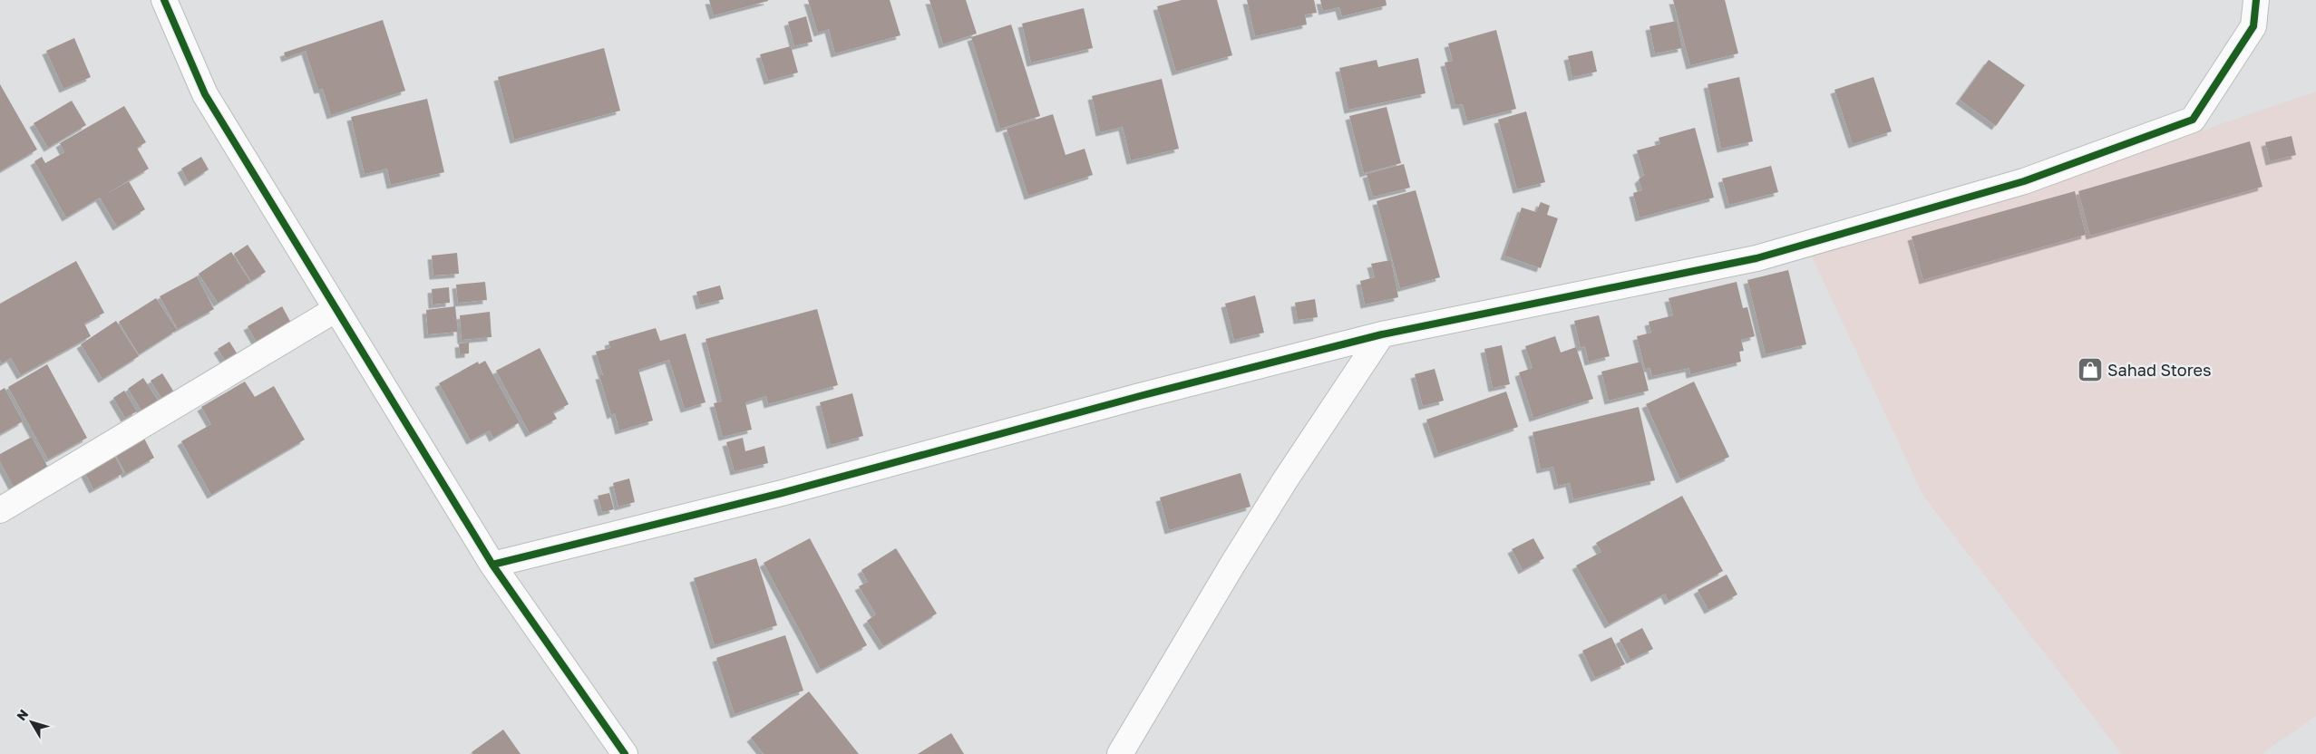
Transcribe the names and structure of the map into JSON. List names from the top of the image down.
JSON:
{
  "places": {
    "shop": ["Sahad Stores"]
  },
  "north": "top left"
}
